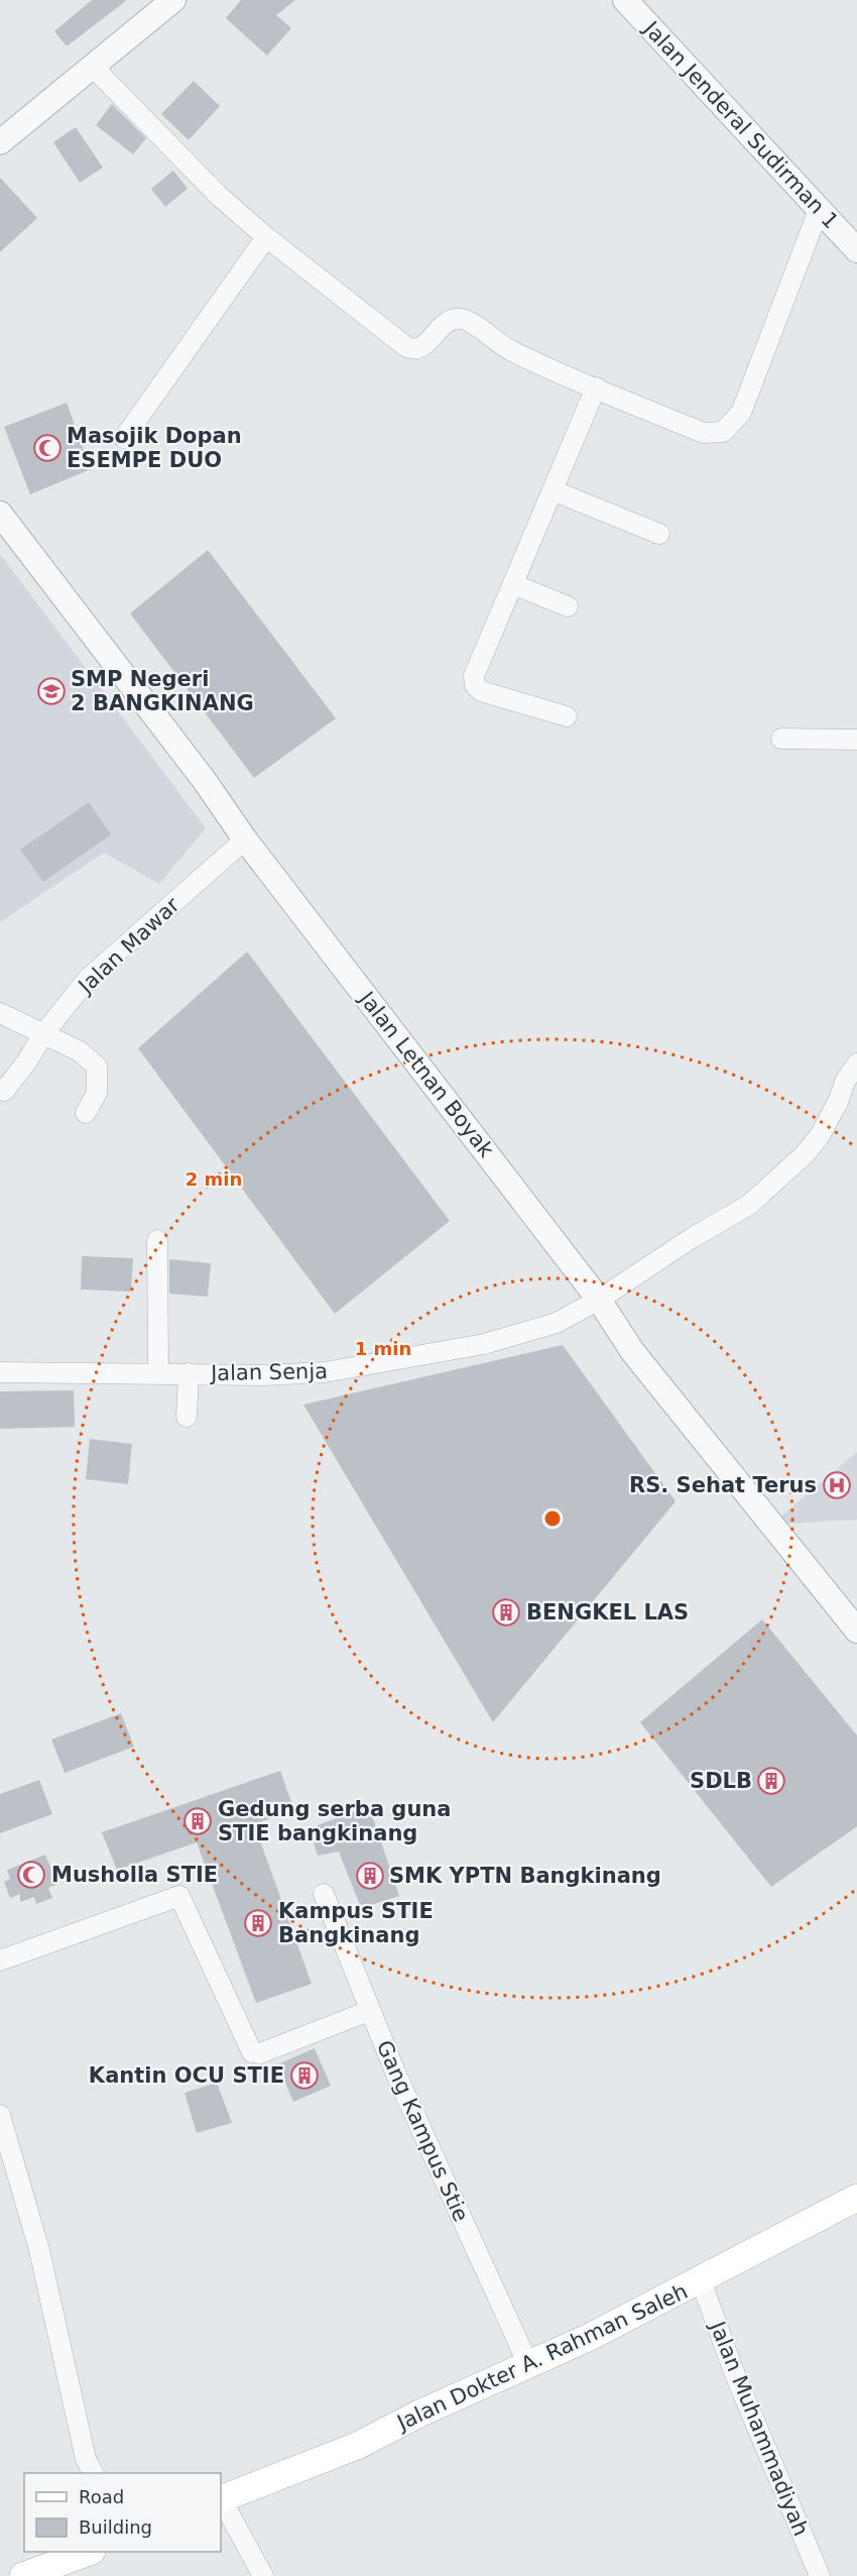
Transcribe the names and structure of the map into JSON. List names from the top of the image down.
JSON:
{
  "streets": {
    "main road": ["Jalan Dokter A. Rahman Saleh"],
    "street": [
      "Jalan Jenderal Sudirman 1",
      "Jalan Mawar",
      "Jalan Letnan Boyak",
      "Jalan Senja",
      "Gang Kampus Stie",
      "Jalan Muhammadiyah"
    ]
  },
  "crossings": [
    ["Jalan Mawar", "Jalan Letnan Boyak"],
    ["Jalan Letnan Boyak", "Jalan Senja"],
    ["Gang Kampus Stie", "Jalan Dokter A. Rahman Saleh"],
    ["Jalan Dokter A. Rahman Saleh", "Jalan Muhammadiyah"]
  ],
  "places": {
    "mosque": ["Masojik Dopan ESEMPE DUO", "Musholla STIE"],
    "school or university": ["SMP Negeri 2 BANGKINANG"],
    "hospital": ["RS. Sehat Terus"],
    "building": [
      "BENGKEL LAS",
      "SDLB",
      "Gedung serba guna STIE bangkinang",
      "SMK YPTN Bangkinang",
      "Kampus STIE Bangkinang",
      "Kantin OCU STIE"
    ]
  },
  "legend": ["Road", "Building"],
  "rings": ["2 min", "1 min"]
}
